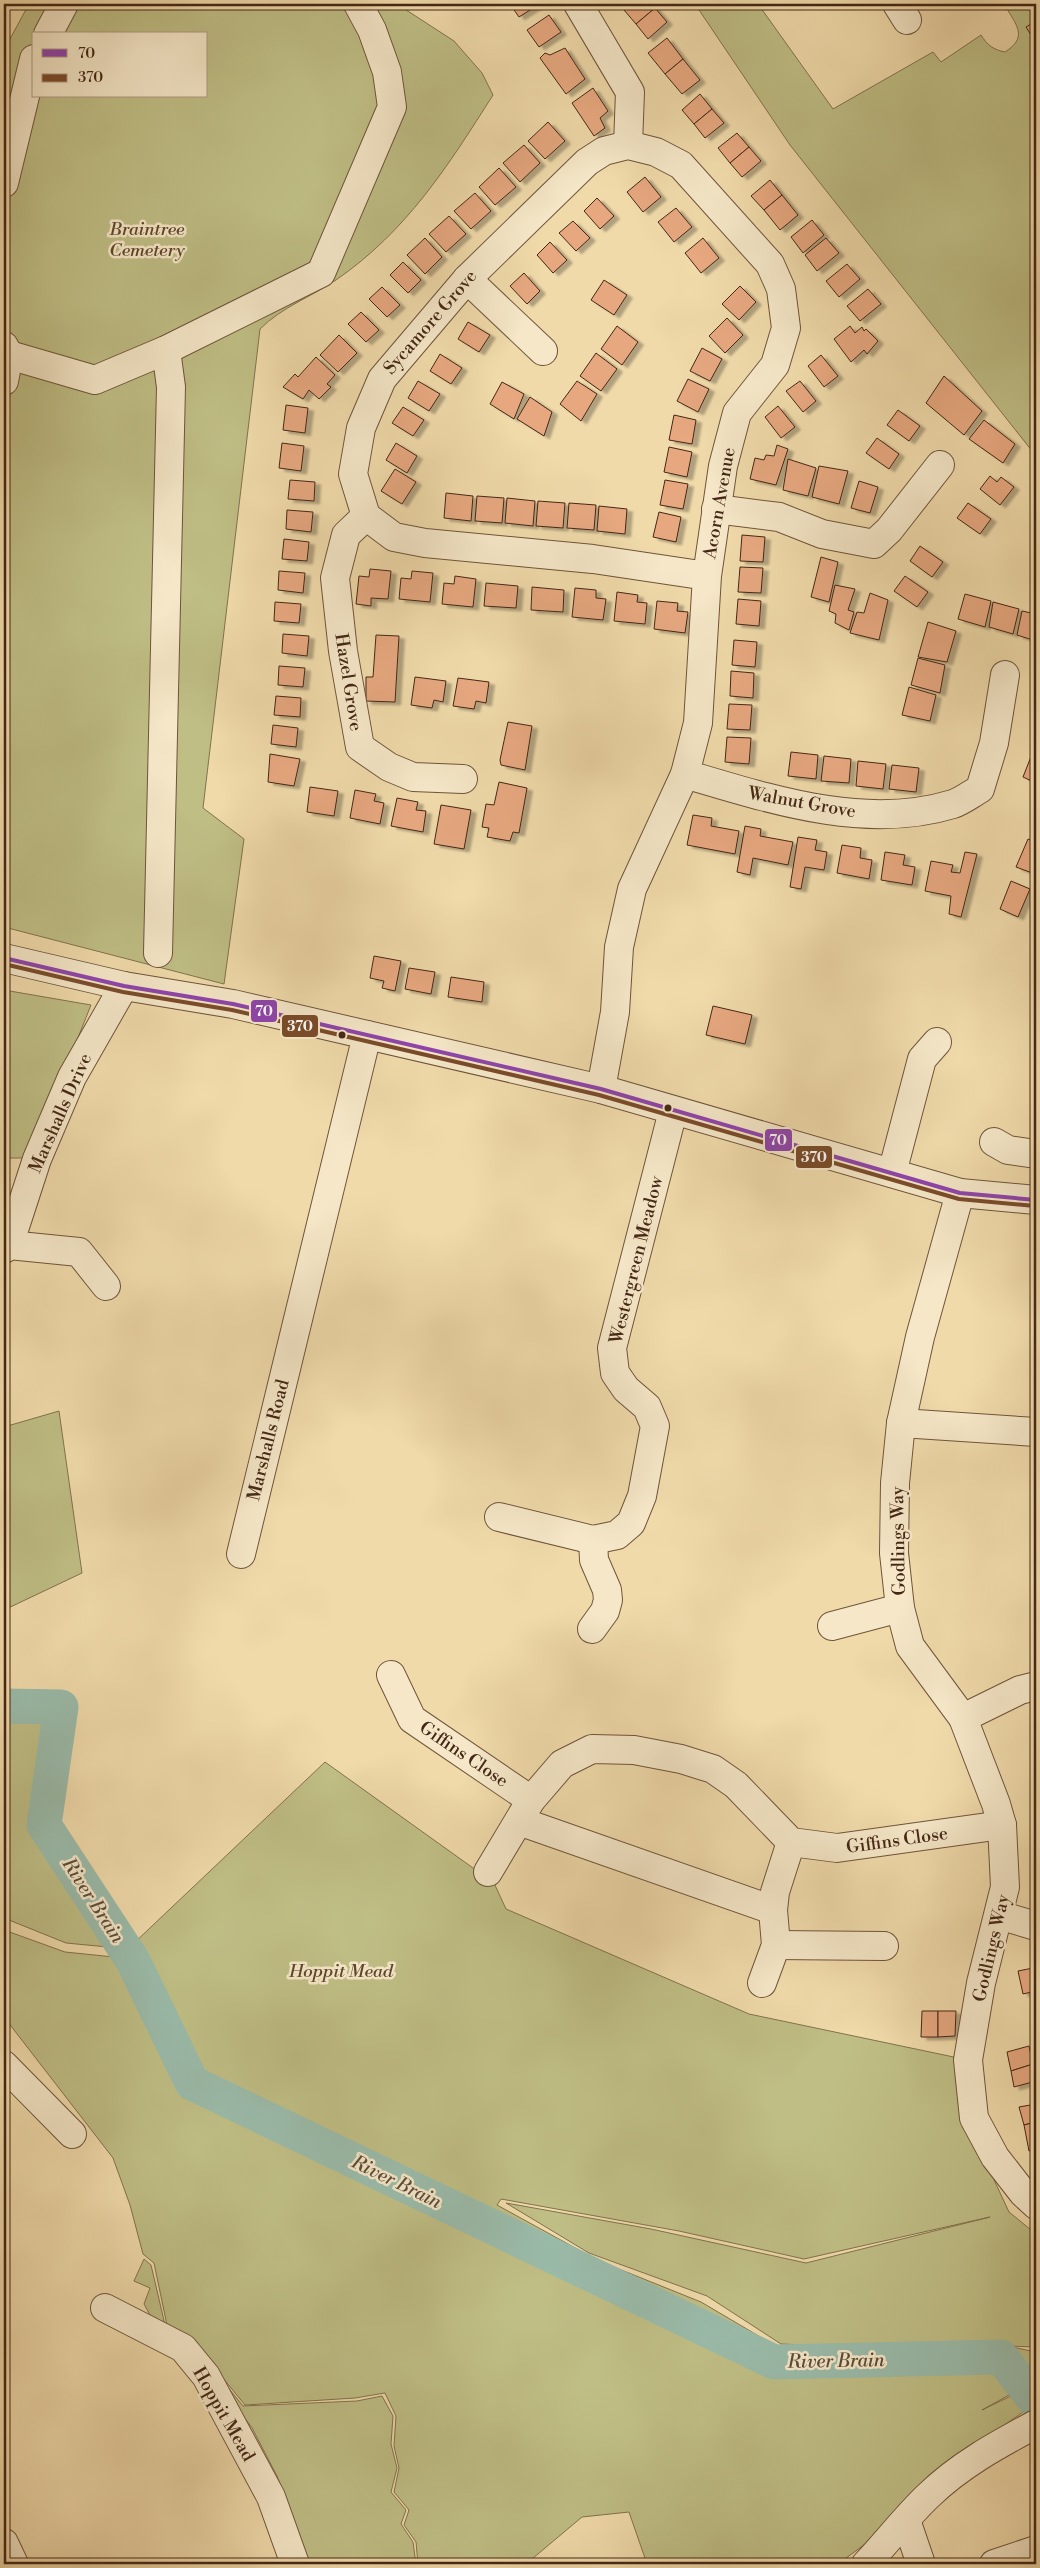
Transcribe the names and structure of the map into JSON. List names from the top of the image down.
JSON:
{
  "streets": {
    "street": [
      "Sycamore Grove",
      "Acorn Avenue",
      "Hazel Grove",
      "Walnut Grove",
      "Marshalls Drive",
      "Westergreen Meadow",
      "Marshalls Road",
      "Godlings Way",
      "Giffins Close",
      "Hoppit Mead"
    ]
  },
  "crossings": [
    ["Sycamore Grove", "Acorn Avenue"],
    ["Sycamore Grove", "Hazel Grove"],
    ["Acorn Avenue", "Walnut Grove"],
    ["Godlings Way", "Giffins Close"]
  ],
  "water": ["River Brain"],
  "parks": ["Braintree Cemetery", "Hoppit Mead"],
  "lines": ["transit line 70", "transit line 370"],
  "legend": ["70", "370"]
}
